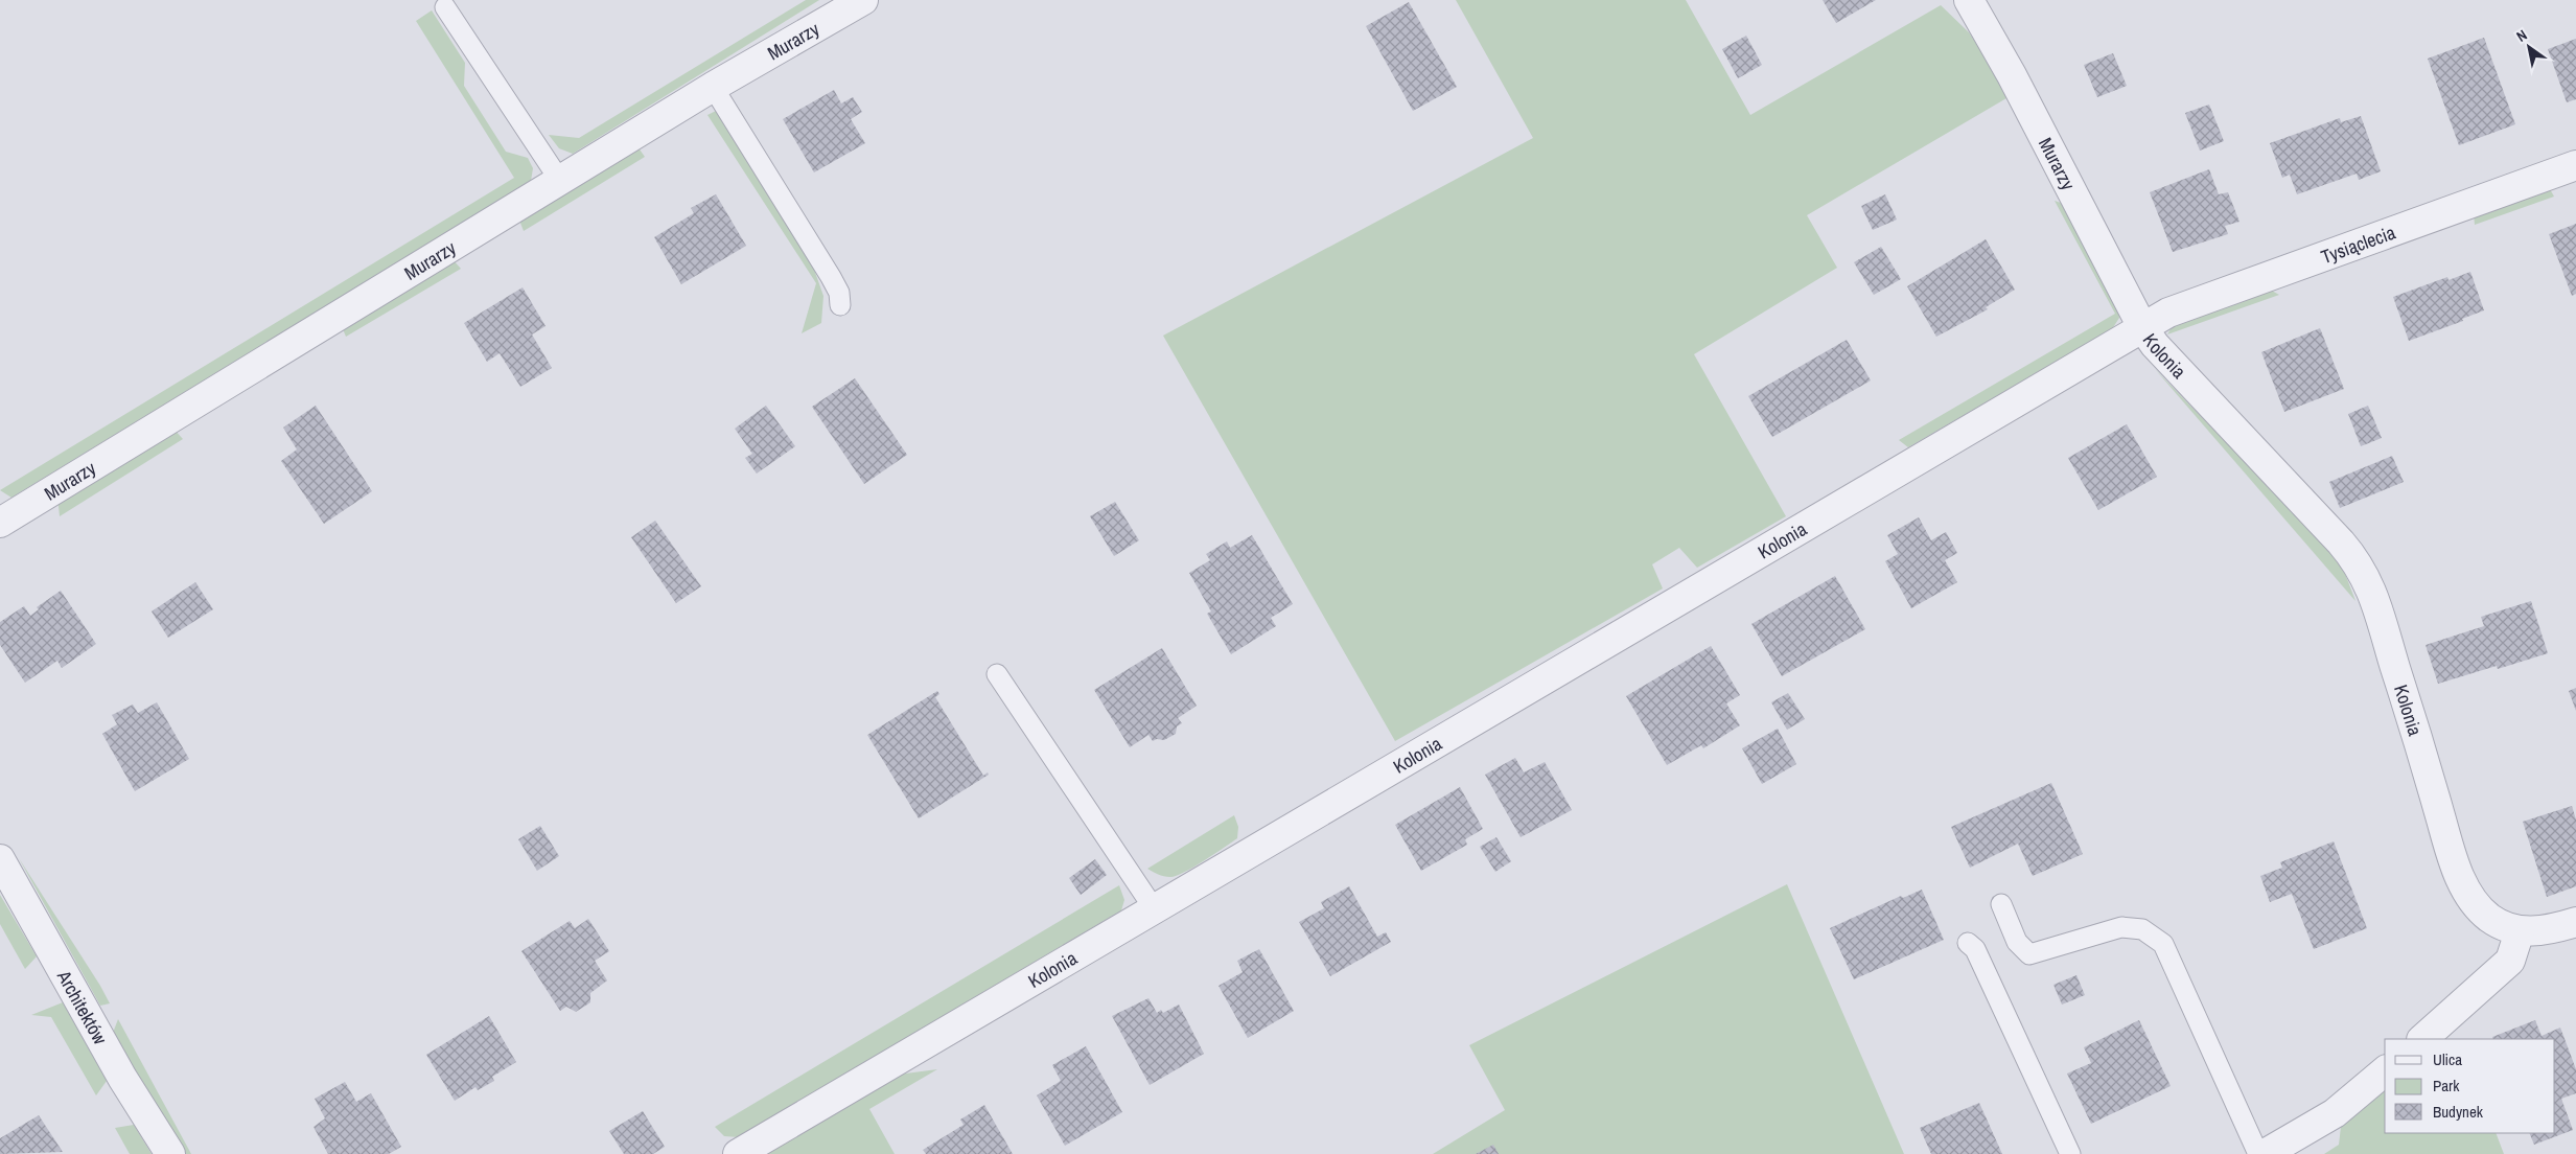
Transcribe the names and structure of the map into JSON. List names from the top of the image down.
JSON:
{
  "streets": {
    "street": [
      "Murarzy",
      "Tysiąclecia",
      "Kolonia",
      "Architektów"
    ]
  },
  "crossings": [
    ["Murarzy", "Tysiąclecia"],
    ["Murarzy", "Kolonia"],
    ["Tysiąclecia", "Kolonia"]
  ],
  "legend": ["Ulica", "Park", "Budynek"],
  "north": "top left"
}
